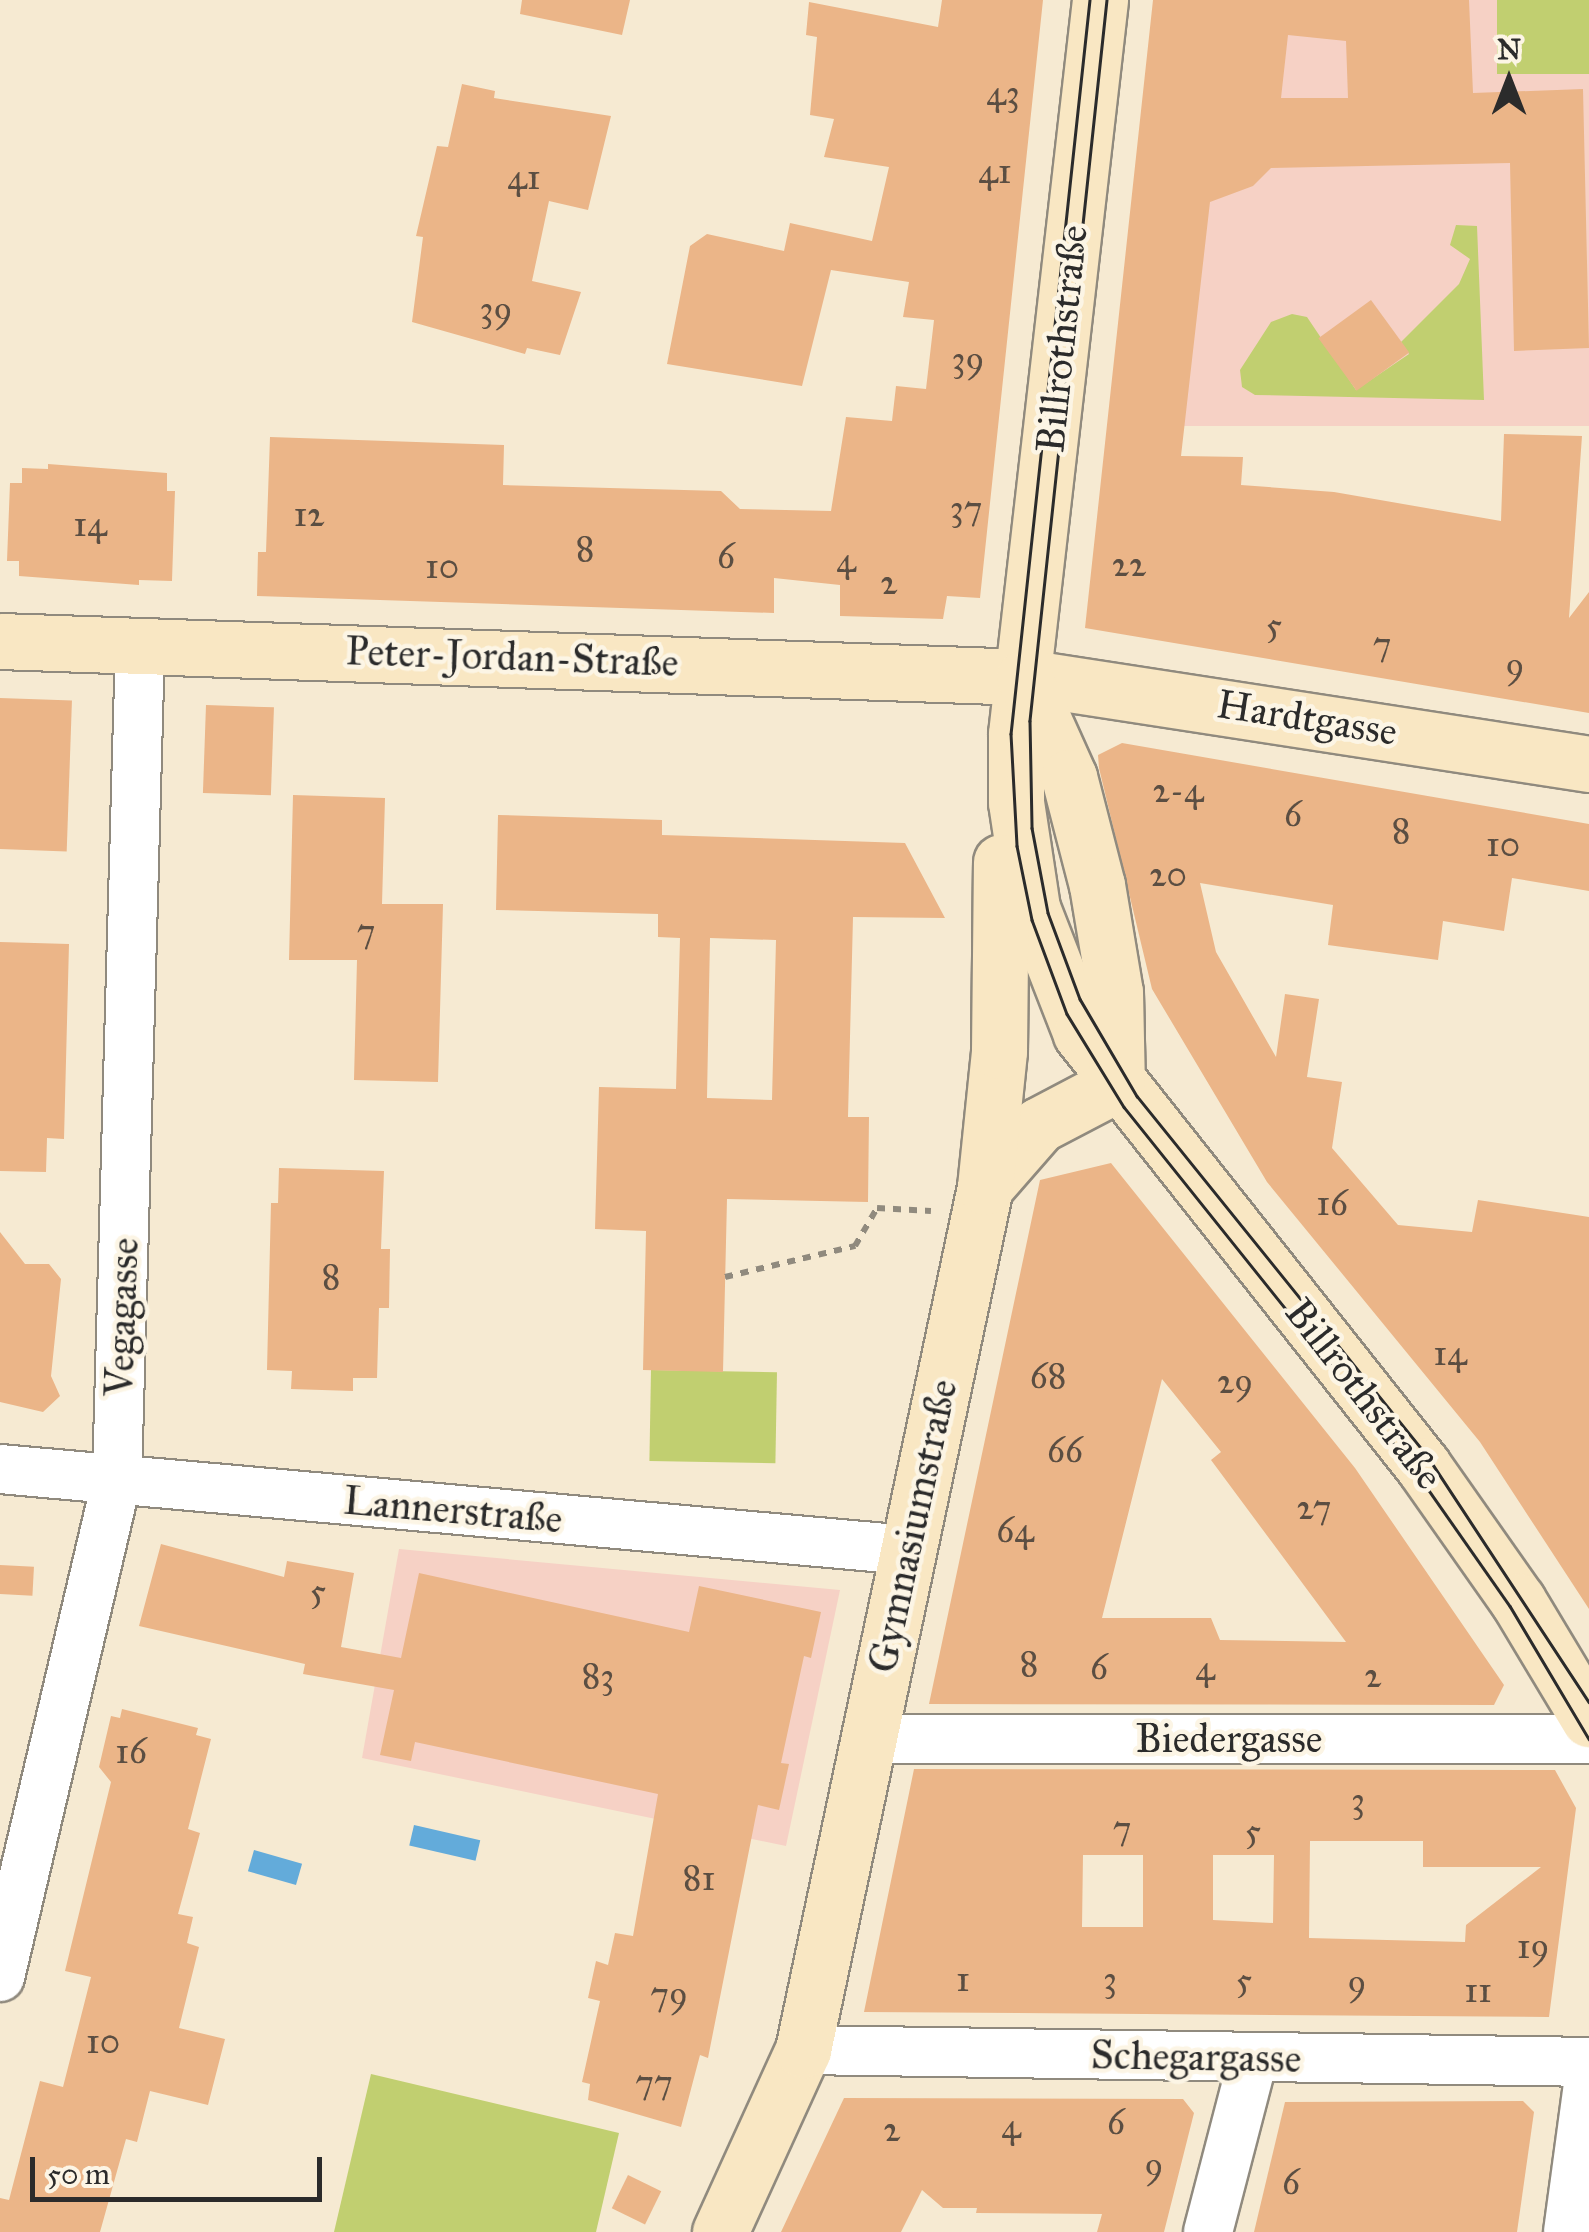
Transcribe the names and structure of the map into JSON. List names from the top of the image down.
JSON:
{
  "streets": {
    "street": [
      "Billrothstraße",
      "Peter-Jordan-Straße",
      "Hardtgasse",
      "Vegagasse",
      "Lannerstraße",
      "Gymnasiumstraße",
      "Biedergasse",
      "Schegargasse"
    ]
  },
  "crossings": [
    ["Billrothstraße", "Peter-Jordan-Straße"],
    ["Billrothstraße", "Hardtgasse"],
    ["Billrothstraße", "Gymnasiumstraße"],
    ["Peter-Jordan-Straße", "Hardtgasse"],
    ["Peter-Jordan-Straße", "Vegagasse"],
    ["Vegagasse", "Lannerstraße"],
    ["Lannerstraße", "Gymnasiumstraße"],
    ["Gymnasiumstraße", "Biedergasse"],
    ["Gymnasiumstraße", "Schegargasse"]
  ],
  "house_numbers": [
    "43",
    "41",
    "41",
    "39",
    "39",
    "37",
    "12",
    "14",
    "8",
    "6",
    "4",
    "22",
    "10",
    "2",
    "5",
    "7",
    "9",
    "2-4",
    "6",
    "8",
    "10",
    "20",
    "7",
    "16",
    "8",
    "14",
    "68",
    "29",
    "66",
    "27",
    "64",
    "5",
    "8",
    "6",
    "4",
    "2",
    "83",
    "16",
    "3",
    "7",
    "5",
    "81",
    "19",
    "1",
    "3",
    "5",
    "9",
    "11",
    "79",
    "10",
    "77",
    "6",
    "4",
    "2",
    "9",
    "6"
  ],
  "scale_bar": "50 m",
  "north": "top"
}
